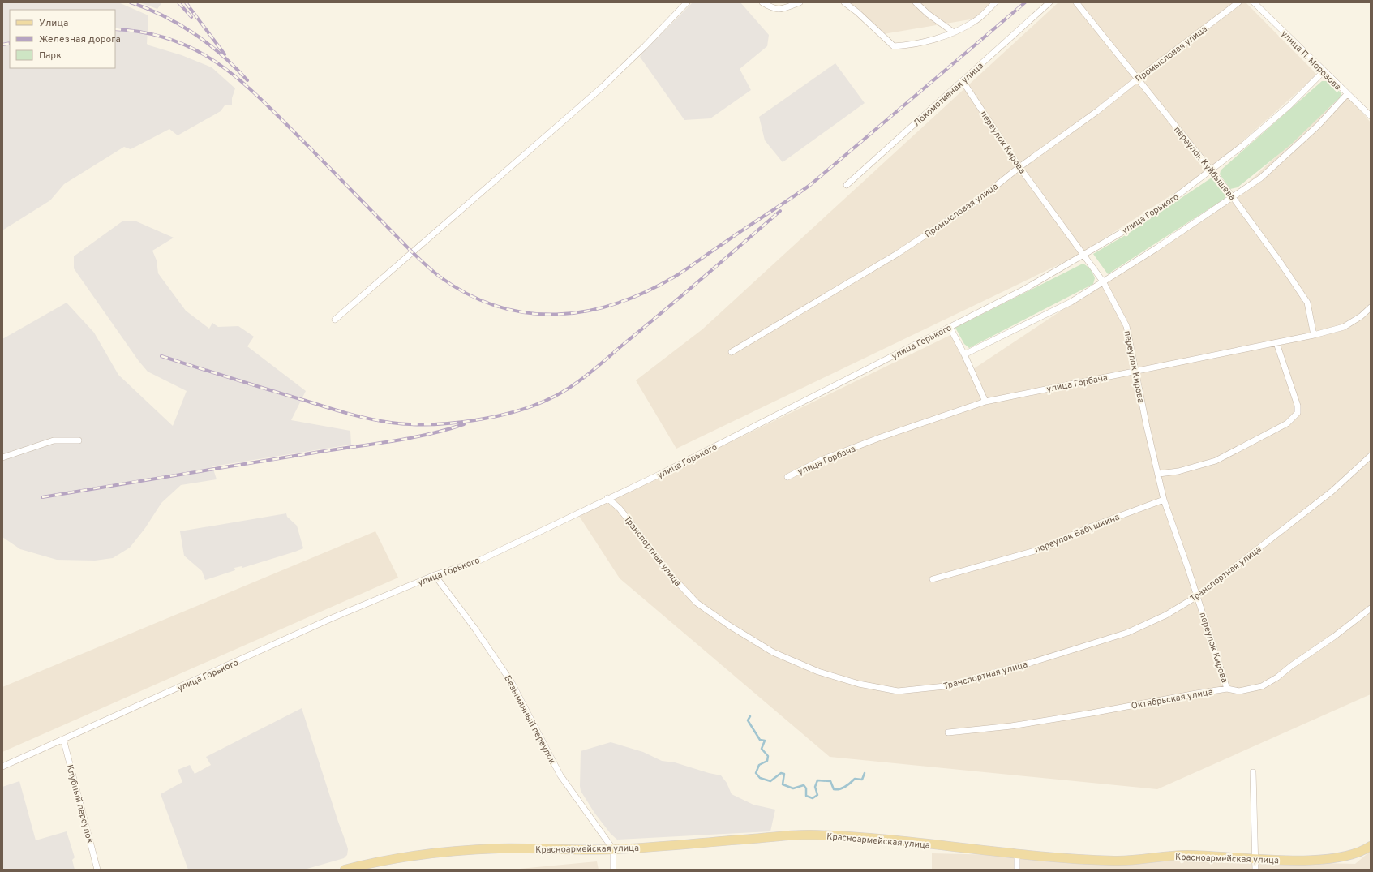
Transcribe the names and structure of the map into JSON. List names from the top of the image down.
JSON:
{
  "streets": {
    "main road": ["Красноармейская улица"],
    "street": [
      "Промысловая улица",
      "улица П. Морозова",
      "Локомотивная улица",
      "переулок Кирова",
      "переулок Куйбышева",
      "улица Горького",
      "улица Горбача",
      "переулок Бабушкина",
      "Транспортная улица",
      "Октябрьская улица",
      "Безымянный переулок",
      "Клубный переулок"
    ]
  },
  "crossings": [
    ["Промысловая улица", "переулок Кирова"],
    ["Промысловая улица", "переулок Куйбышева"],
    ["улица П. Морозова", "улица Горького"],
    ["Локомотивная улица", "переулок Кирова"],
    ["переулок Кирова", "улица Горького"],
    ["переулок Кирова", "улица Горбача"],
    ["переулок Кирова", "переулок Бабушкина"],
    ["переулок Кирова", "Транспортная улица"],
    ["переулок Кирова", "Октябрьская улица"],
    ["переулок Куйбышева", "улица Горького"],
    ["переулок Куйбышева", "улица Горбача"],
    ["улица Горького", "Транспортная улица"],
    ["улица Горького", "Безымянный переулок"],
    ["улица Горького", "Клубный переулок"],
    ["Безымянный переулок", "Красноармейская улица"]
  ],
  "legend": ["Улица", "Железная дорога", "Парк"]
}
